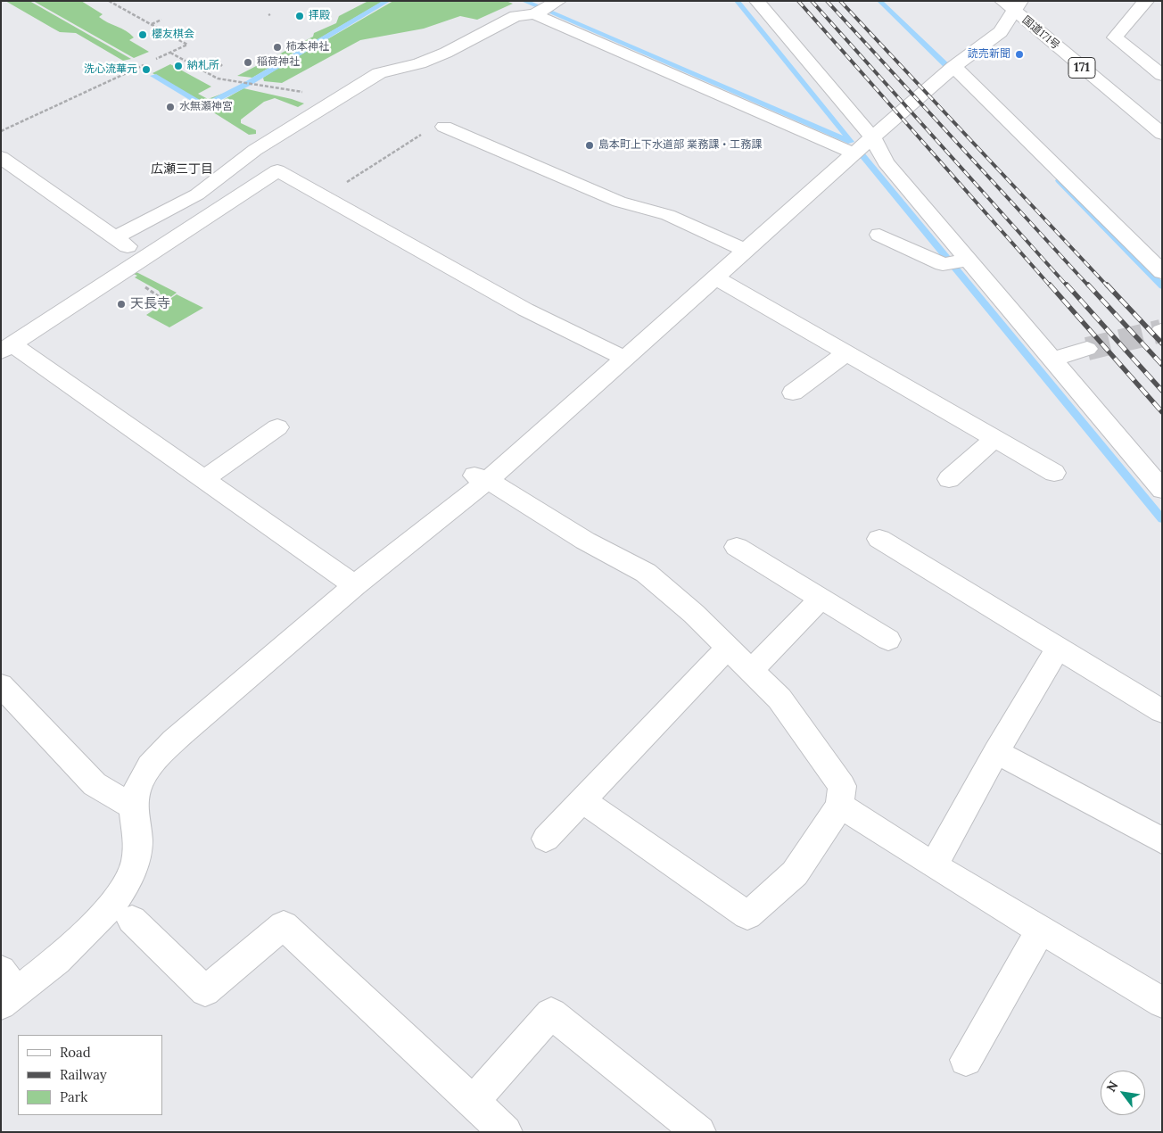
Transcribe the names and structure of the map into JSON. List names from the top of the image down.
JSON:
{
  "streets": {
    "main road": ["国道171号", "171"]
  },
  "districts": ["広瀬三丁目"],
  "places": [
    "拝殿",
    "櫻友棋会",
    "柿本神社",
    "読売新聞",
    "稲荷神社",
    "納札所",
    "洗心流華元",
    "水無瀬神宮",
    "島本町上下水道部 業務課・工務課",
    "天長寺"
  ],
  "legend": ["Road", "Railway", "Park"],
  "north": "top left"
}
